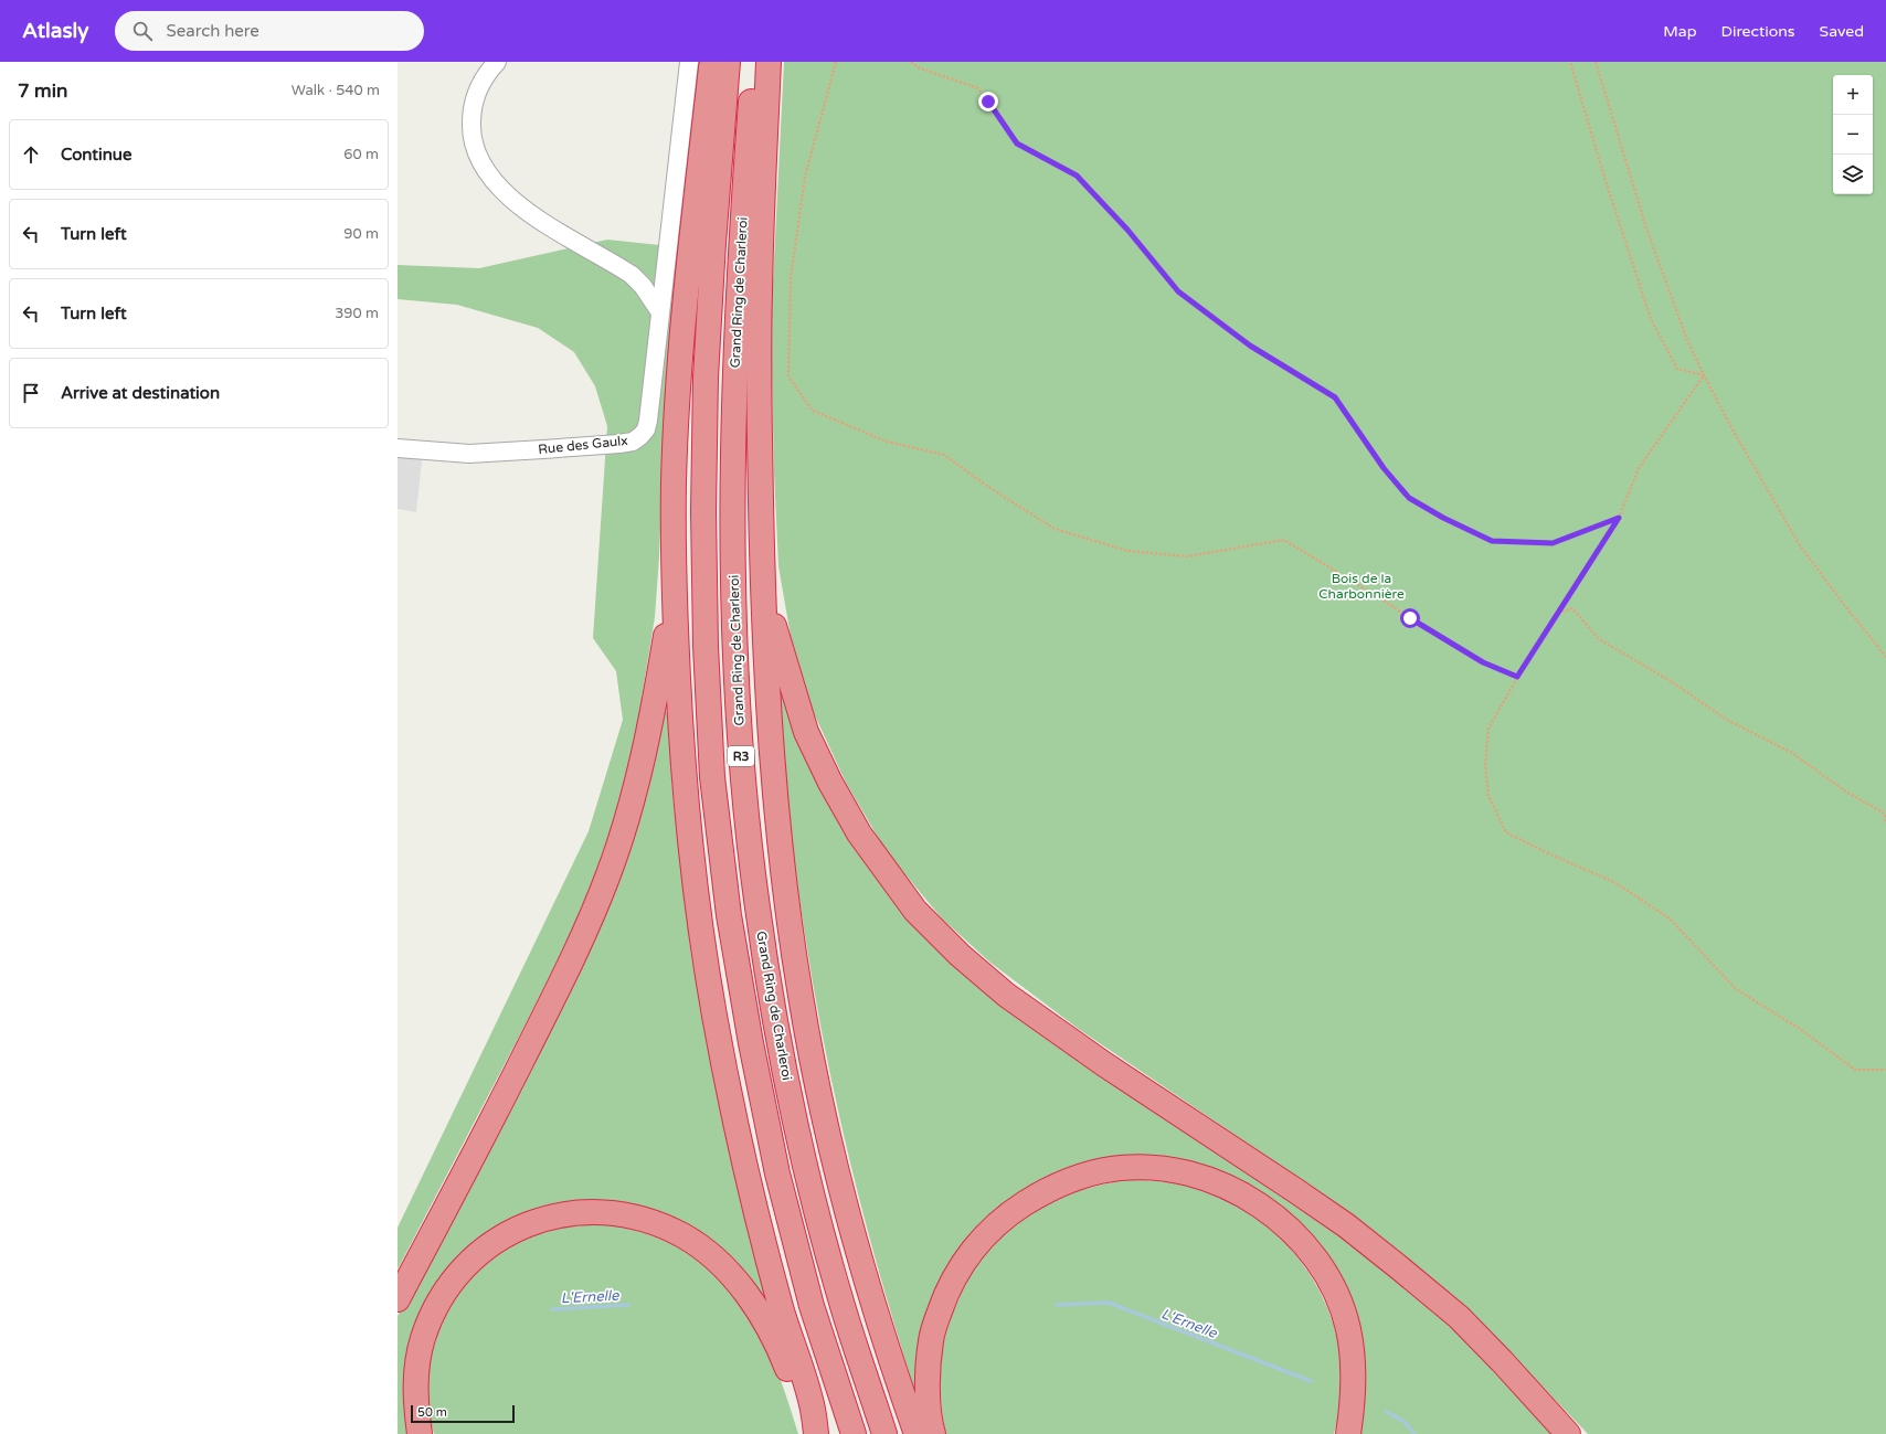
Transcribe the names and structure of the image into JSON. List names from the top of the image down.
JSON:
{
  "streets": {
    "highway": ["Grand Ring de Charleroi", "R3"],
    "street": ["Rue des Gaulx"]
  },
  "water": ["L'Ernelle"],
  "parks": ["Bois de la Charbonnière"],
  "scale_bar": "50 m",
  "page": {
    "header": "Atlasly",
    "search": "Search here",
    "nav": ["Map", "Directions", "Saved"],
    "heading": ["7 min", "Walk · 540 m"],
    "map_buttons": ["+", "−"],
    "list": [
      ["Continue", "60 m"],
      ["Turn left", "90 m"],
      ["Turn left", "390 m"],
      "Arrive at destination"
    ],
    "scale": "50 m"
  }
}
